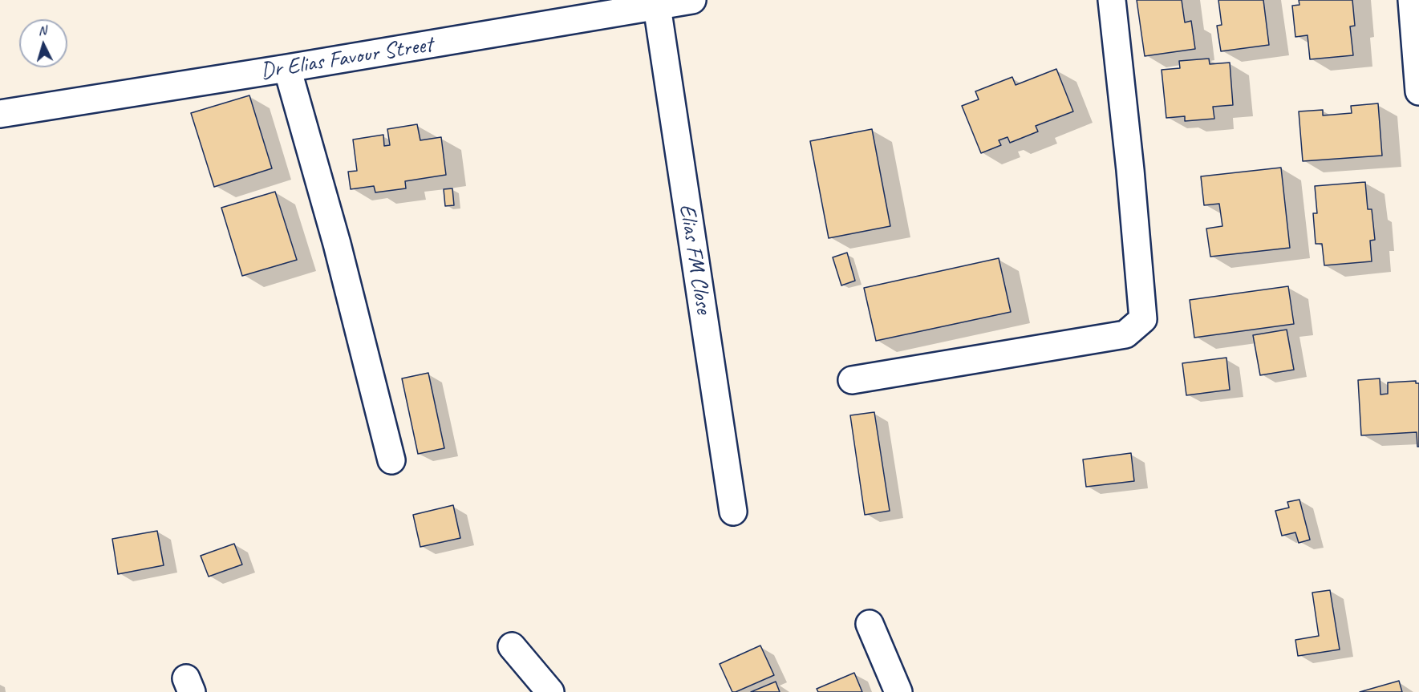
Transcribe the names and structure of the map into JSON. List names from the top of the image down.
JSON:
{
  "streets": {
    "street": ["Dr Elias Favour Street", "Elias FM Close"]
  },
  "crossings": [
    ["Dr Elias Favour Street", "Elias FM Close"]
  ],
  "north": "top"
}
